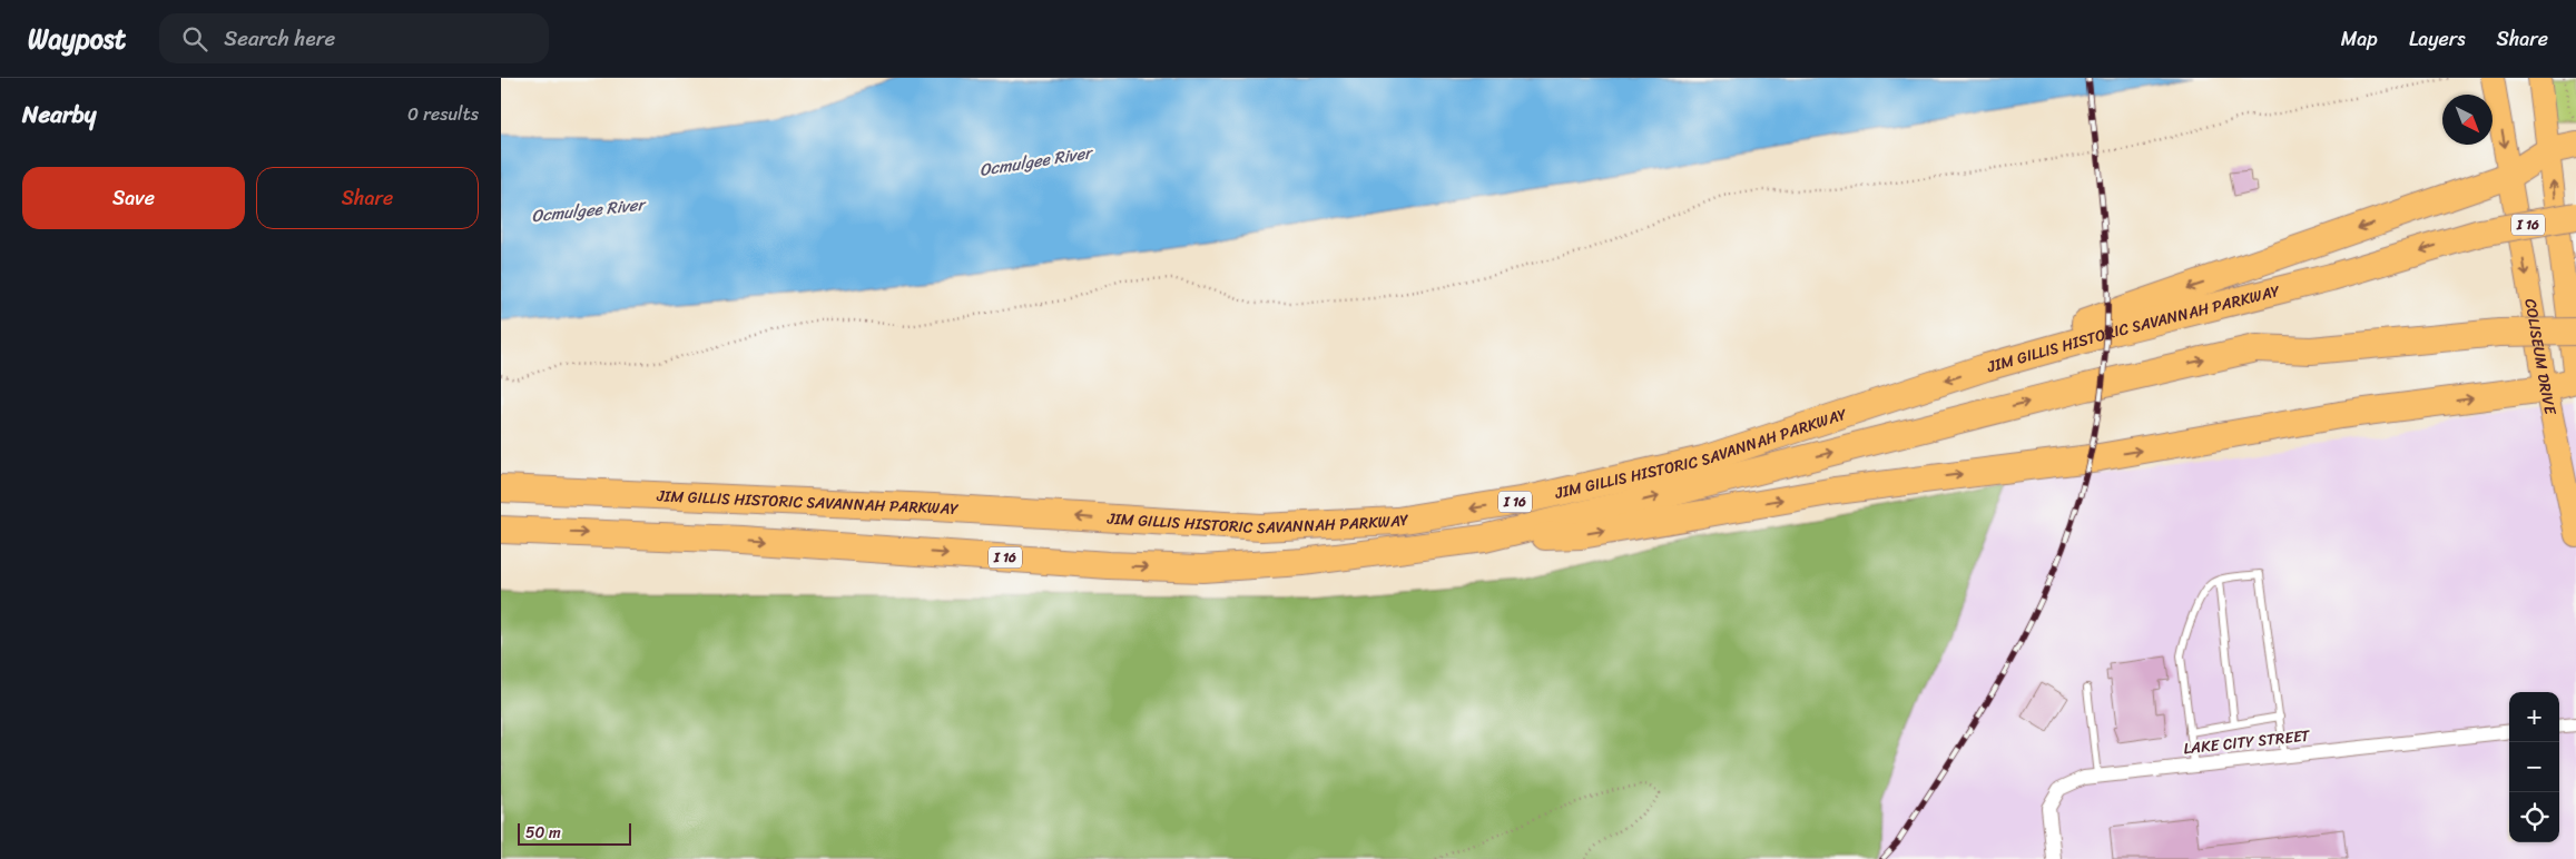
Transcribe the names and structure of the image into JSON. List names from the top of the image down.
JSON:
{
  "streets": {
    "highway": ["I 16", "JIM GILLIS HISTORIC SAVANNAH PARKWAY"],
    "main road": ["COLISEUM DRIVE"],
    "street": ["LAKE CITY STREET"]
  },
  "water": ["Ocmulgee River"],
  "scale_bar": "50 m",
  "north": "bottom right",
  "page": {
    "header": "Waypost",
    "search": "Search here",
    "nav": ["Map", "Layers", "Share"],
    "heading": ["Nearby", "0 results"],
    "buttons": ["Save", "Share"],
    "map_buttons": ["+", "−"],
    "scale": "50 m"
  }
}
